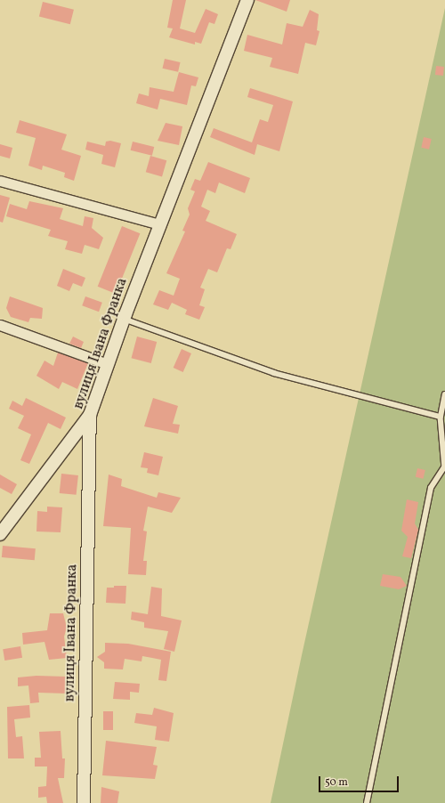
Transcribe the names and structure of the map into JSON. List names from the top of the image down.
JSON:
{
  "streets": {
    "street": ["вулиця Івана Франка"]
  },
  "scale_bar": "50 m"
}
